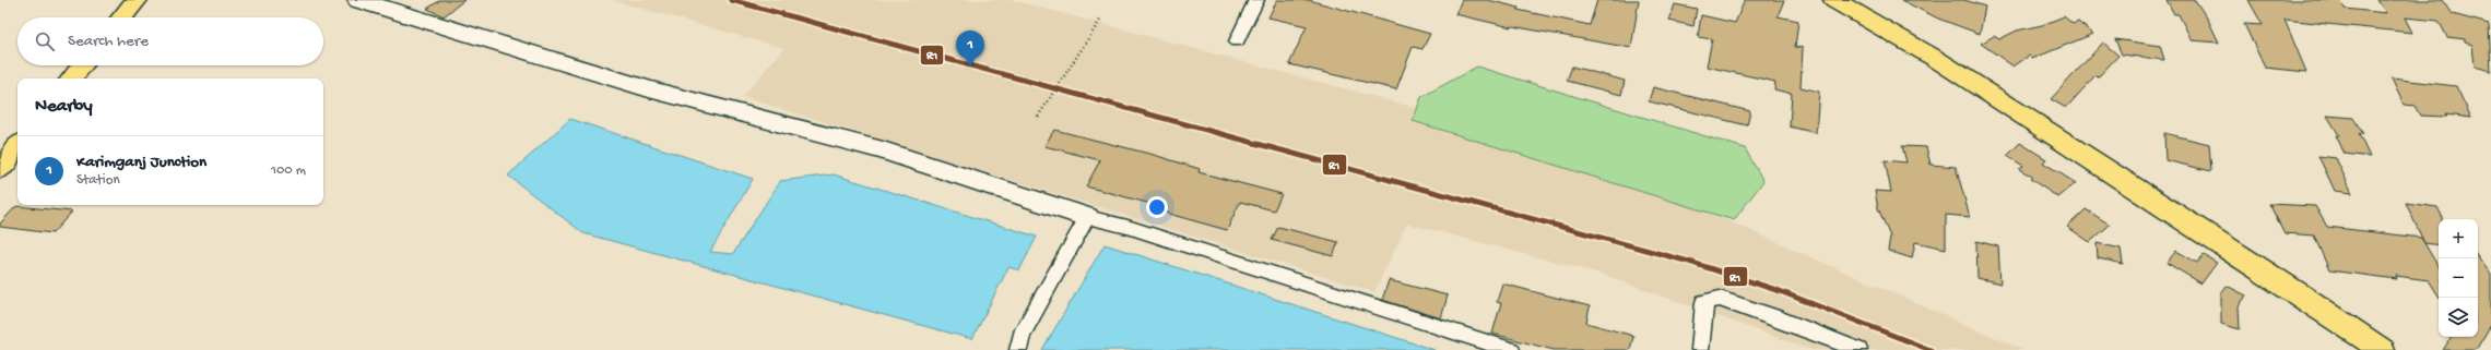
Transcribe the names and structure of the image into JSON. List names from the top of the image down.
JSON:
{
  "lines": ["transit line R1"],
  "page": {
    "search": "Search here",
    "pins": "1",
    "heading": "Nearby",
    "list": [
      {
        "mark": "1",
        "name": "Karimganj Junction",
        "note": "Station",
        "value": "100 m"
      }
    ],
    "map_buttons": ["+", "−"]
  }
}
